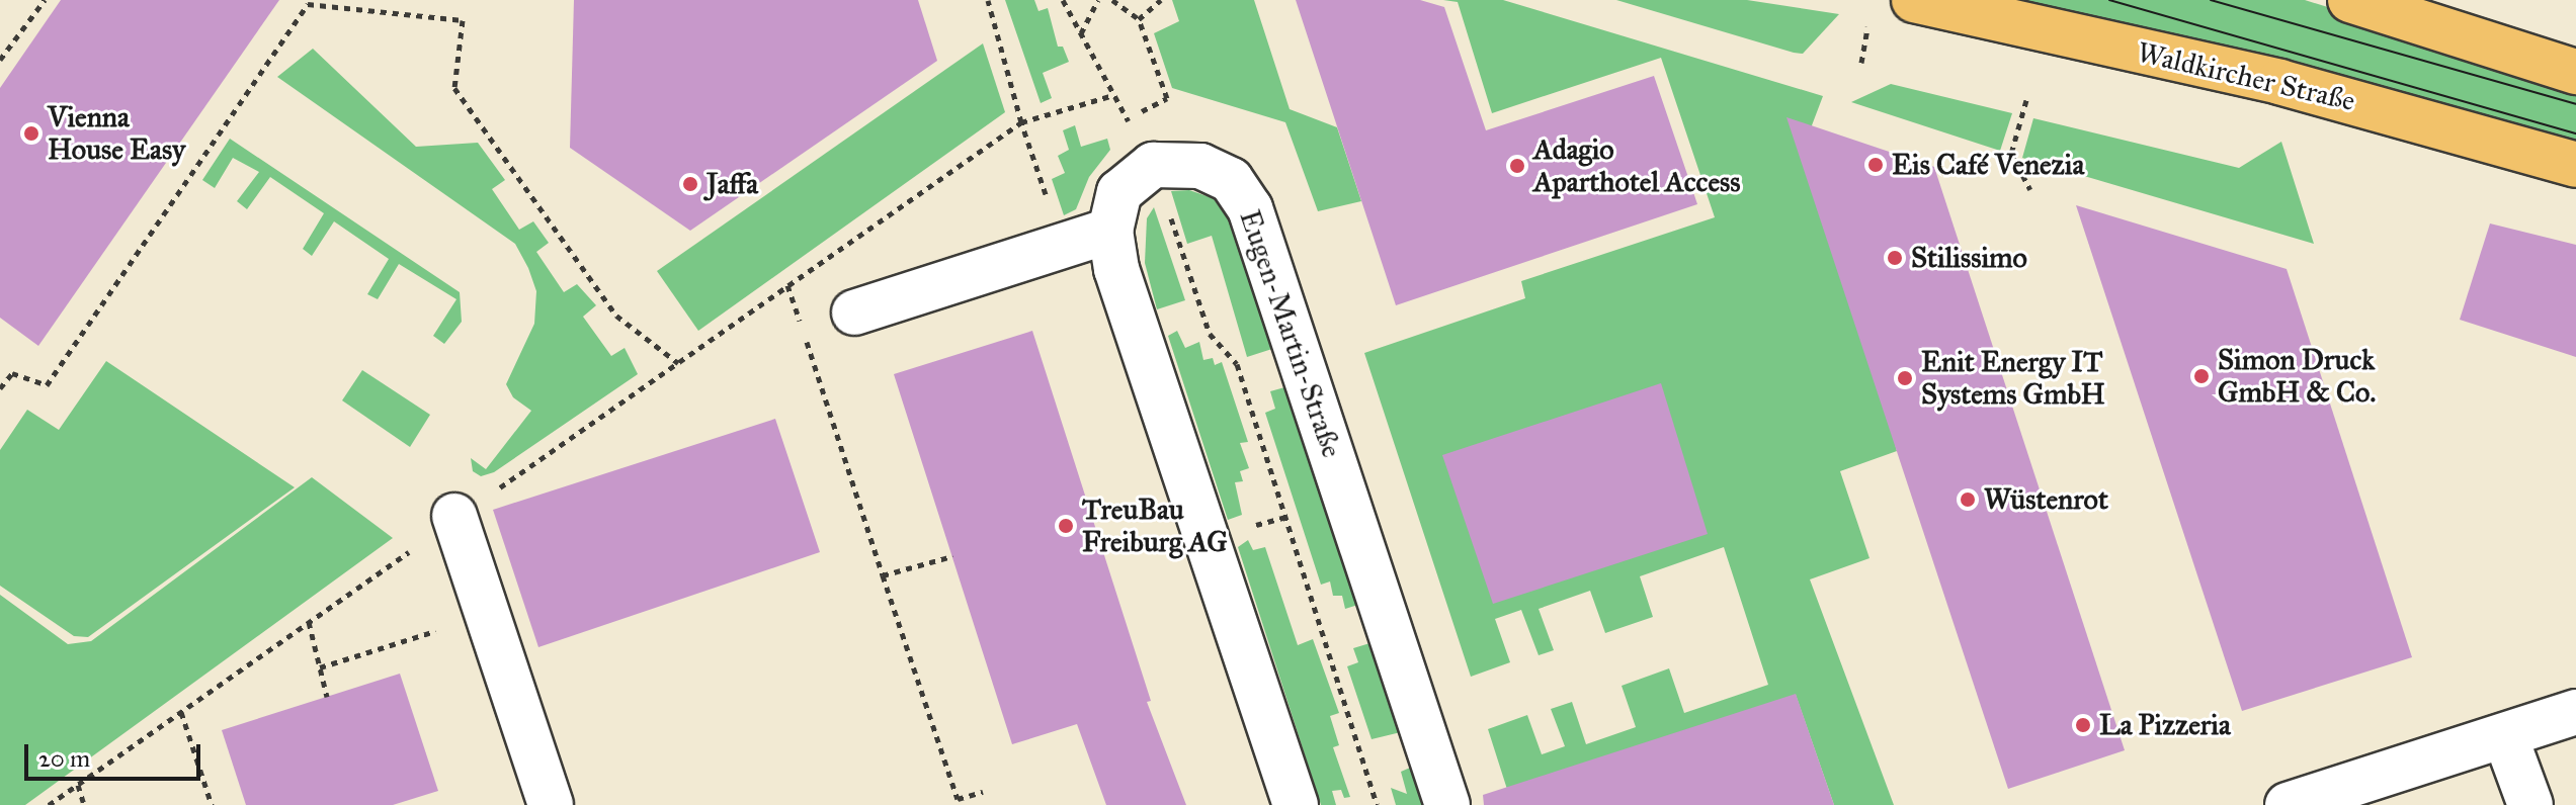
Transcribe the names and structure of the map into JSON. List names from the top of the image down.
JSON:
{
  "streets": {
    "main road": ["Waldkircher Straße"],
    "street": ["Eugen-Martin-Straße"]
  },
  "places": [
    "Vienna House Easy",
    "Eis Café Venezia",
    "Adagio Aparthotel Access",
    "Jaffa",
    "Stilissimo",
    "Simon Druck GmbH & Co.",
    "Enit Energy IT Systems GmbH",
    "Wüstenrot",
    "TreuBau Freiburg AG",
    "La Pizzeria"
  ],
  "scale_bar": "20 m"
}
